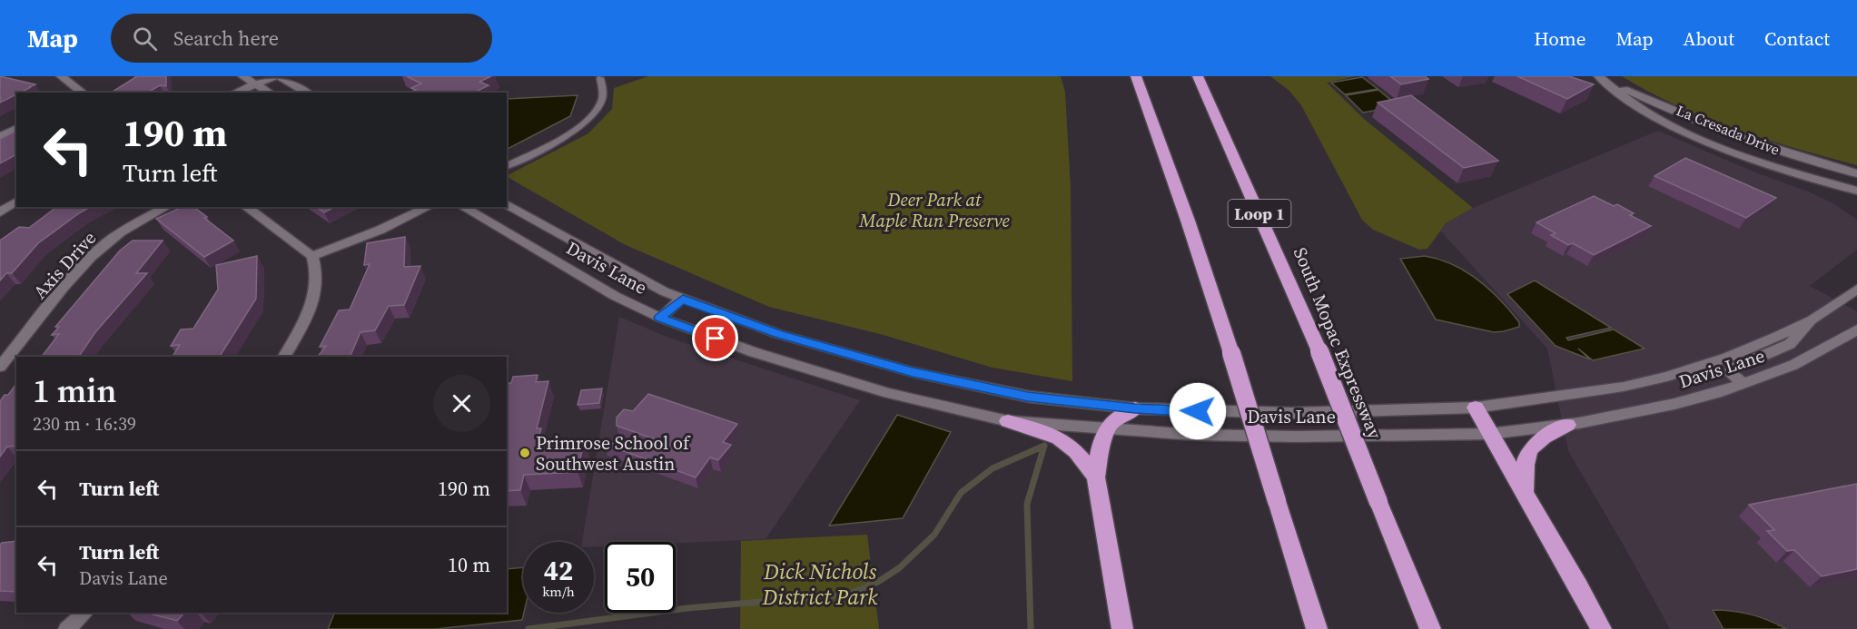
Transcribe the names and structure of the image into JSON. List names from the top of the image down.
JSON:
{
  "streets": {
    "highway": ["Loop 1", "South Mopac Expressway"],
    "main road": ["La Cresada Drive", "Axis Drive", "Davis Lane"]
  },
  "parks": ["Deer Park at Maple Run Preserve", "Dick Nichols District Park"],
  "places": ["Primrose School of Southwest Austin"],
  "page": {
    "header": "Map",
    "search": "Search here",
    "nav": [
      "Home",
      "Map",
      "About",
      "Contact"
    ],
    "turn": ["190 m", "Turn left"],
    "heading": ["1 min", "230 m · 16:39"],
    "list": [
      {
        "name": "Turn left",
        "value": "190 m"
      },
      {
        "name": "Turn left",
        "note": "Davis Lane",
        "value": "10 m"
      }
    ],
    "speed": "42 km/h",
    "limit": "50"
  }
}
